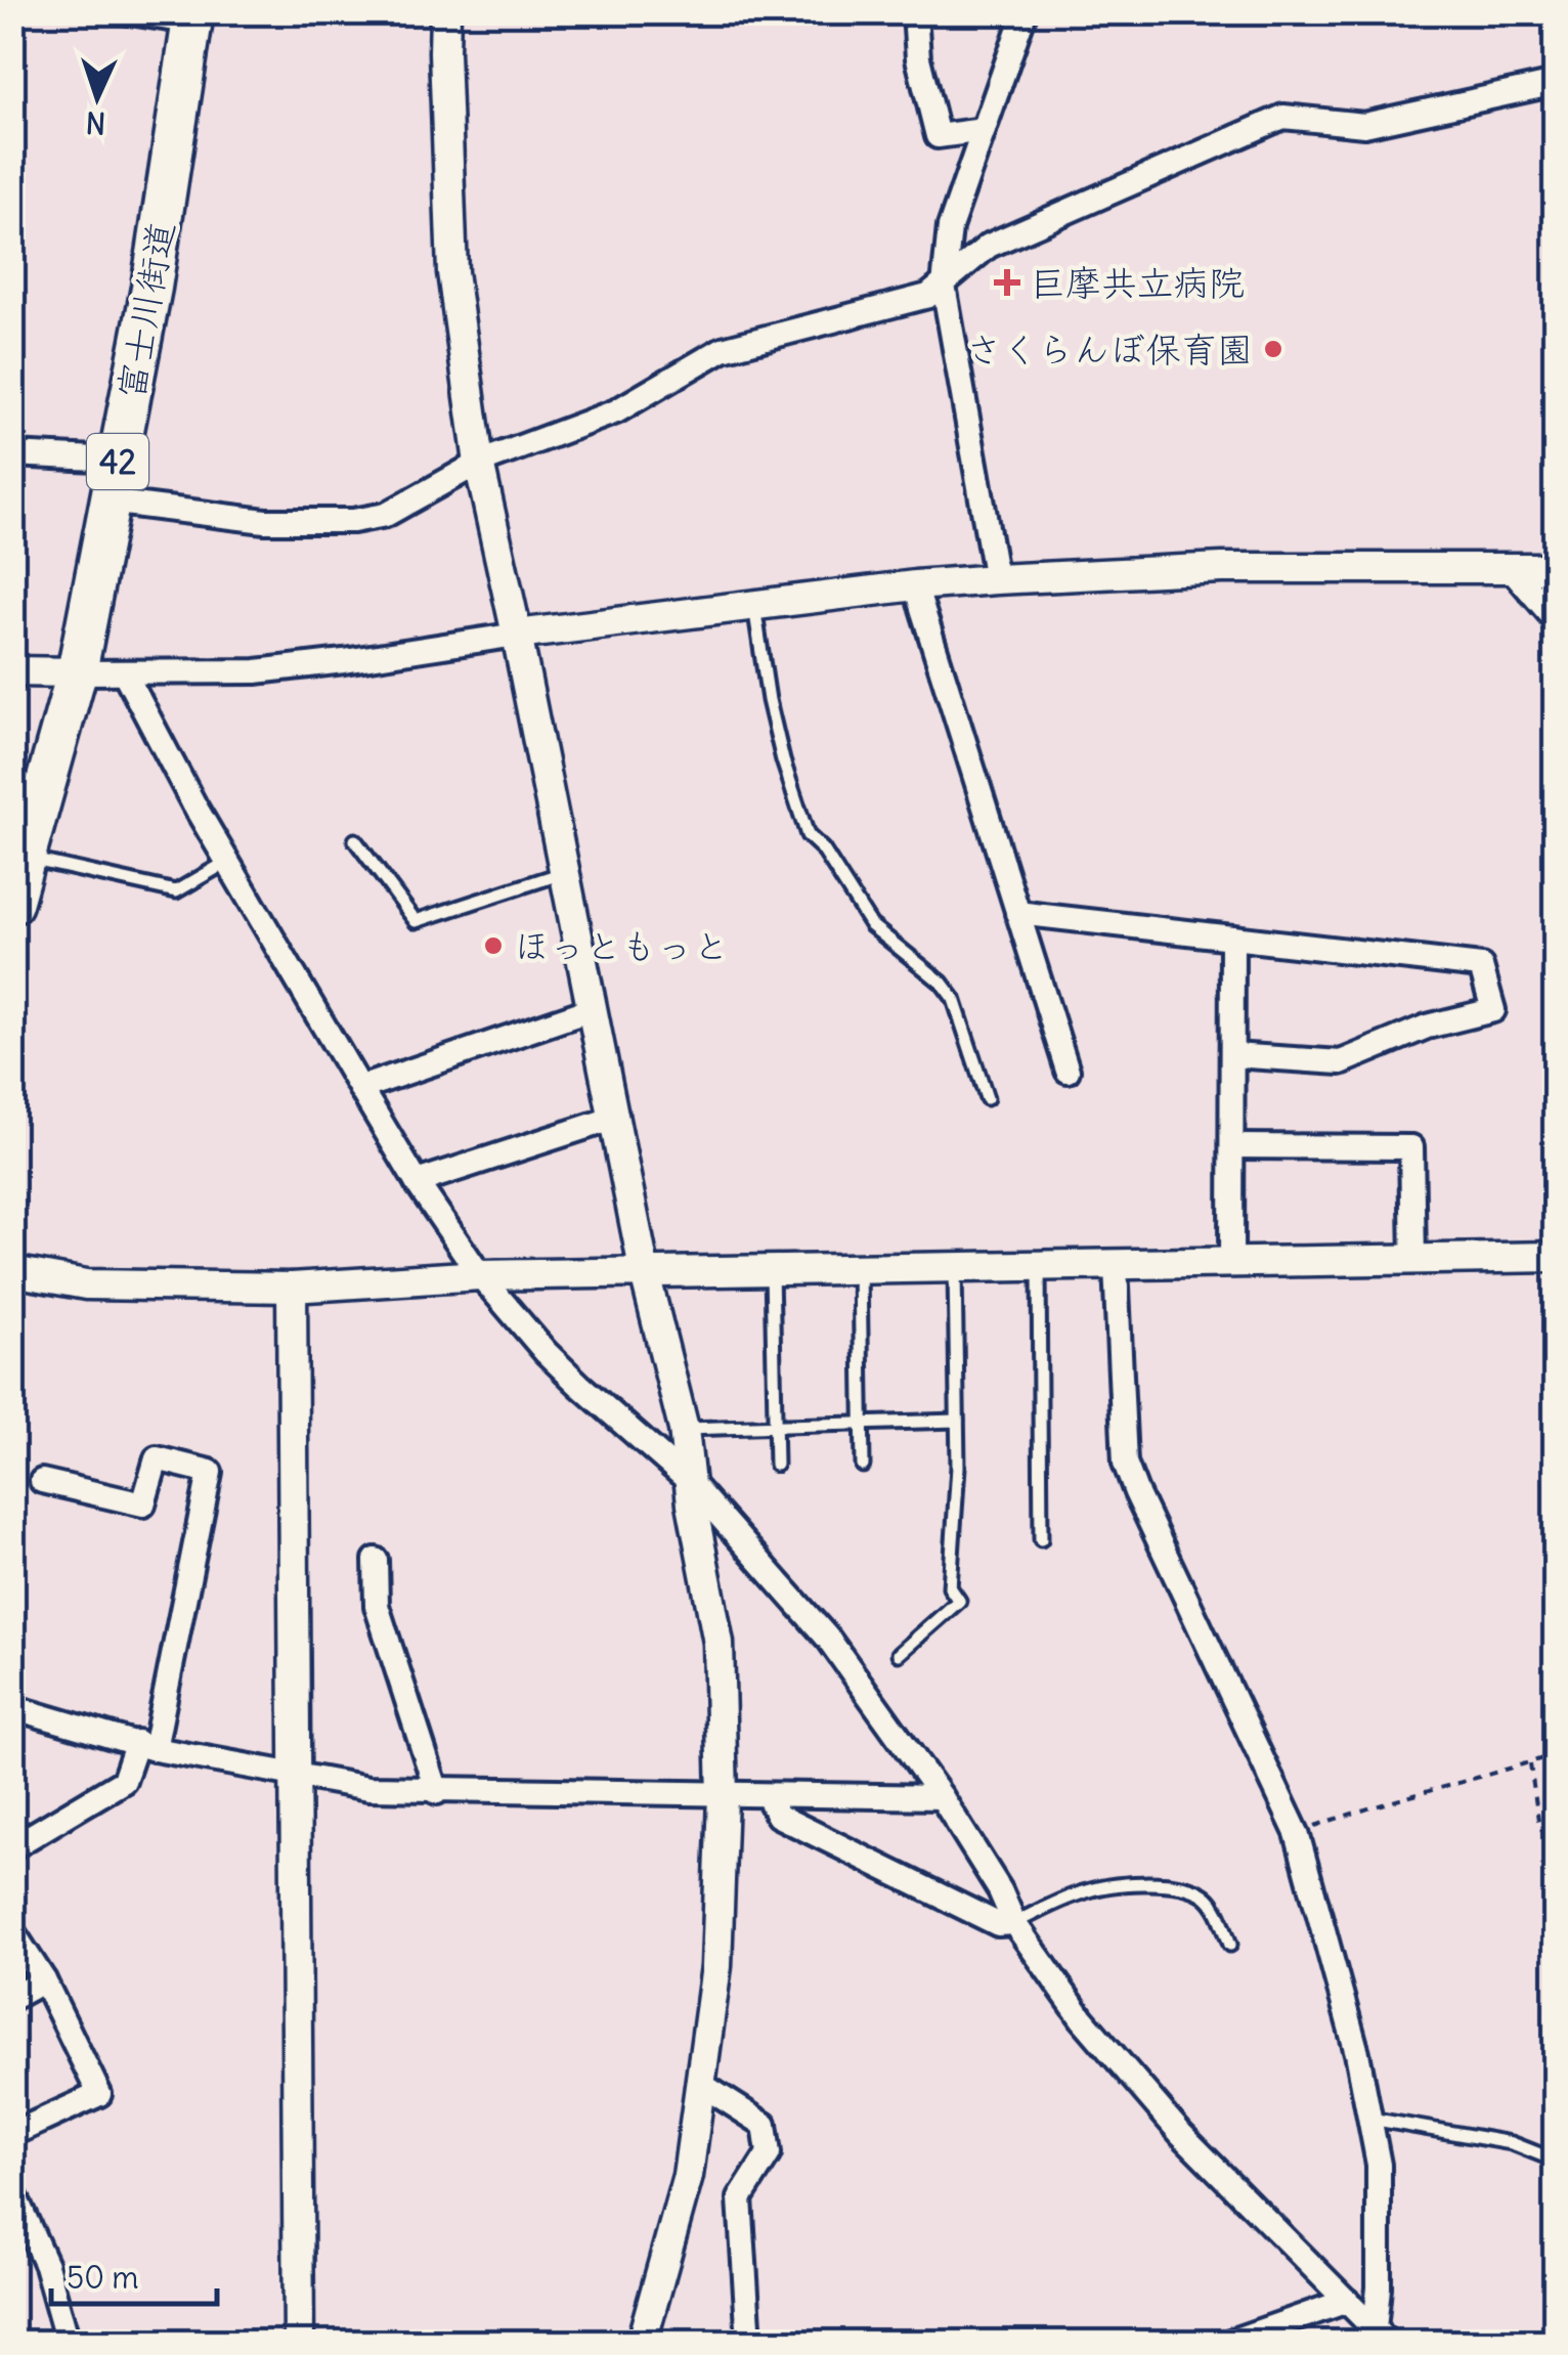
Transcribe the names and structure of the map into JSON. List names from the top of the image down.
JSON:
{
  "streets": {
    "main road": ["富士川街道", "42"]
  },
  "places": {
    "health": ["巨摩共立病院"],
    "other": ["さくらんぼ保育園", "ほっともっと"]
  },
  "scale_bar": "50 m",
  "north": "bottom"
}
